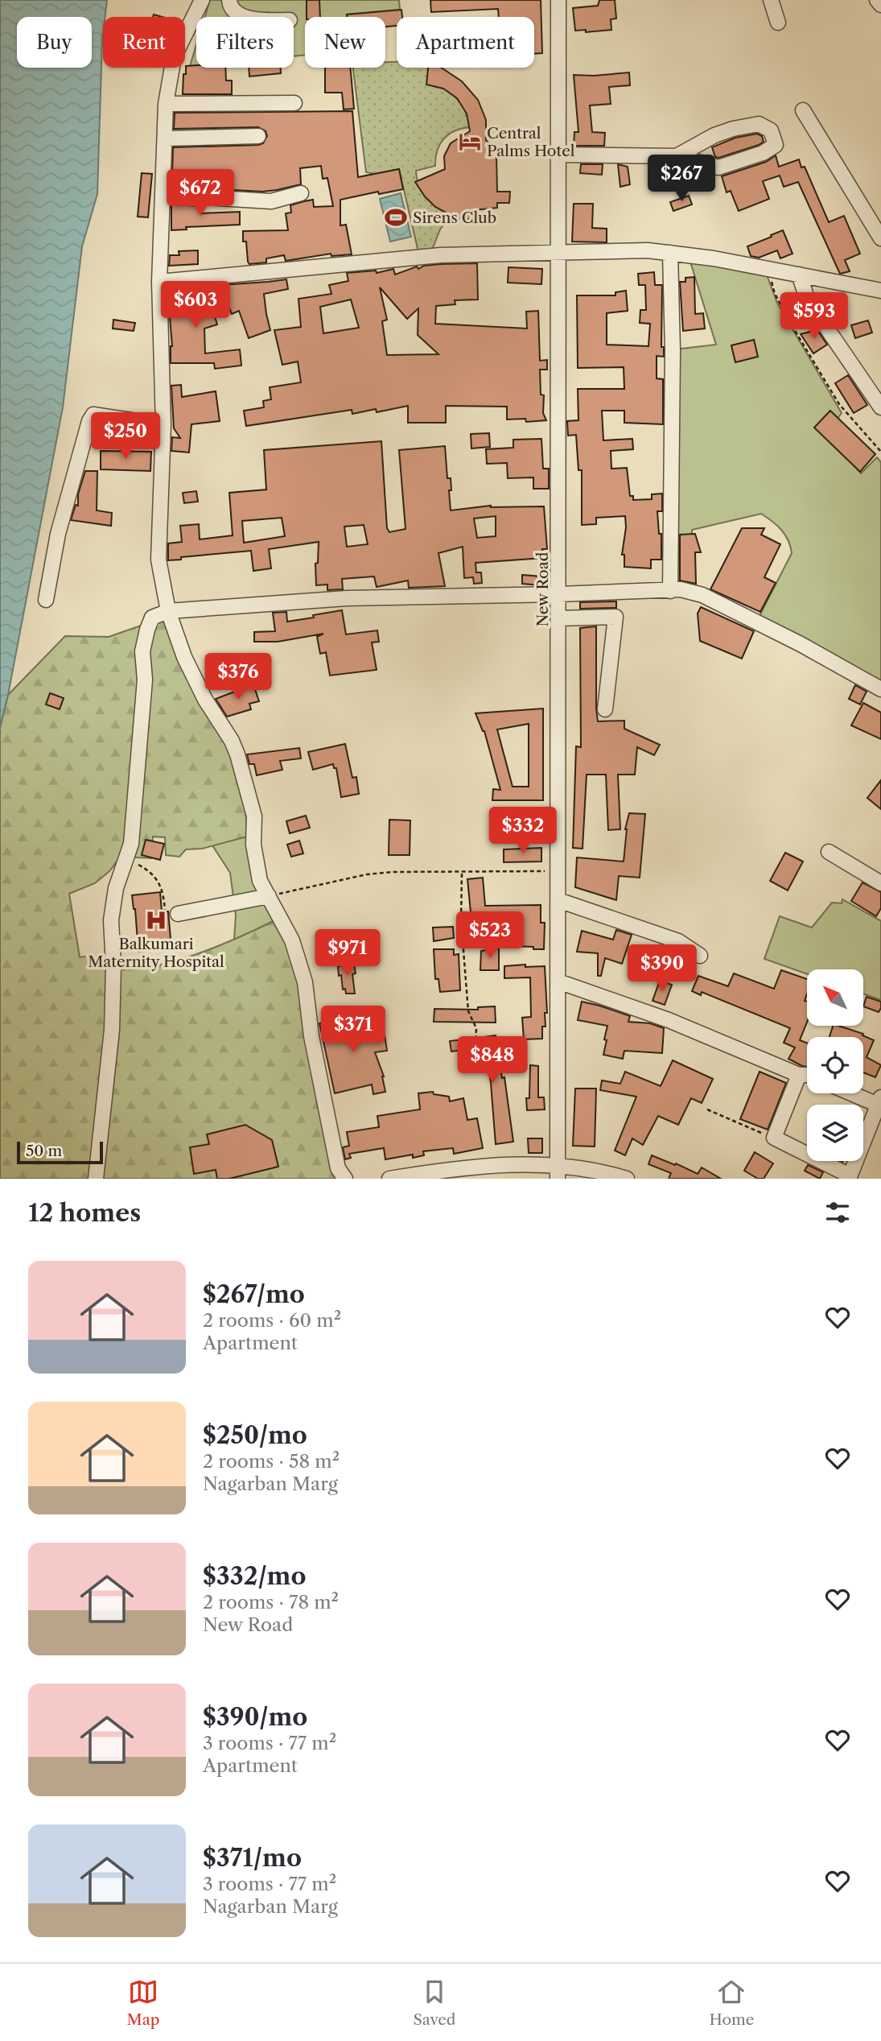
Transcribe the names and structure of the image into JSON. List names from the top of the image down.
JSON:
{
  "streets": {
    "street": ["New Road"]
  },
  "places": {
    "hotel": ["Central Palms Hotel"],
    "sports": ["Sirens Club"],
    "hospital": ["Balkumari Maternity Hospital"]
  },
  "scale_bar": "50 m",
  "north": "top left",
  "page": {
    "chip": [
      "Buy",
      "Rent",
      "Filters",
      "New",
      "Apartment"
    ],
    "price": [
      "$267",
      "$672",
      "$603",
      "$593",
      "$250",
      "$376",
      "$332",
      "$523",
      "$971",
      "$390",
      "$371",
      "$848"
    ],
    "scale": "50 m",
    "heading": "12 homes",
    "list": [
      {
        "name": "$267/mo",
        "note": "2 rooms · 60 m² · Apartment"
      },
      {
        "name": "$250/mo",
        "note": "2 rooms · 58 m² · Nagarban Marg"
      },
      {
        "name": "$332/mo",
        "note": "2 rooms · 78 m² · New Road"
      },
      {
        "name": "$390/mo",
        "note": "3 rooms · 77 m² · Apartment"
      },
      {
        "name": "$371/mo",
        "note": "3 rooms · 77 m² · Nagarban Marg"
      }
    ],
    "tabs": ["Map", "Saved", "Home"]
  }
}
